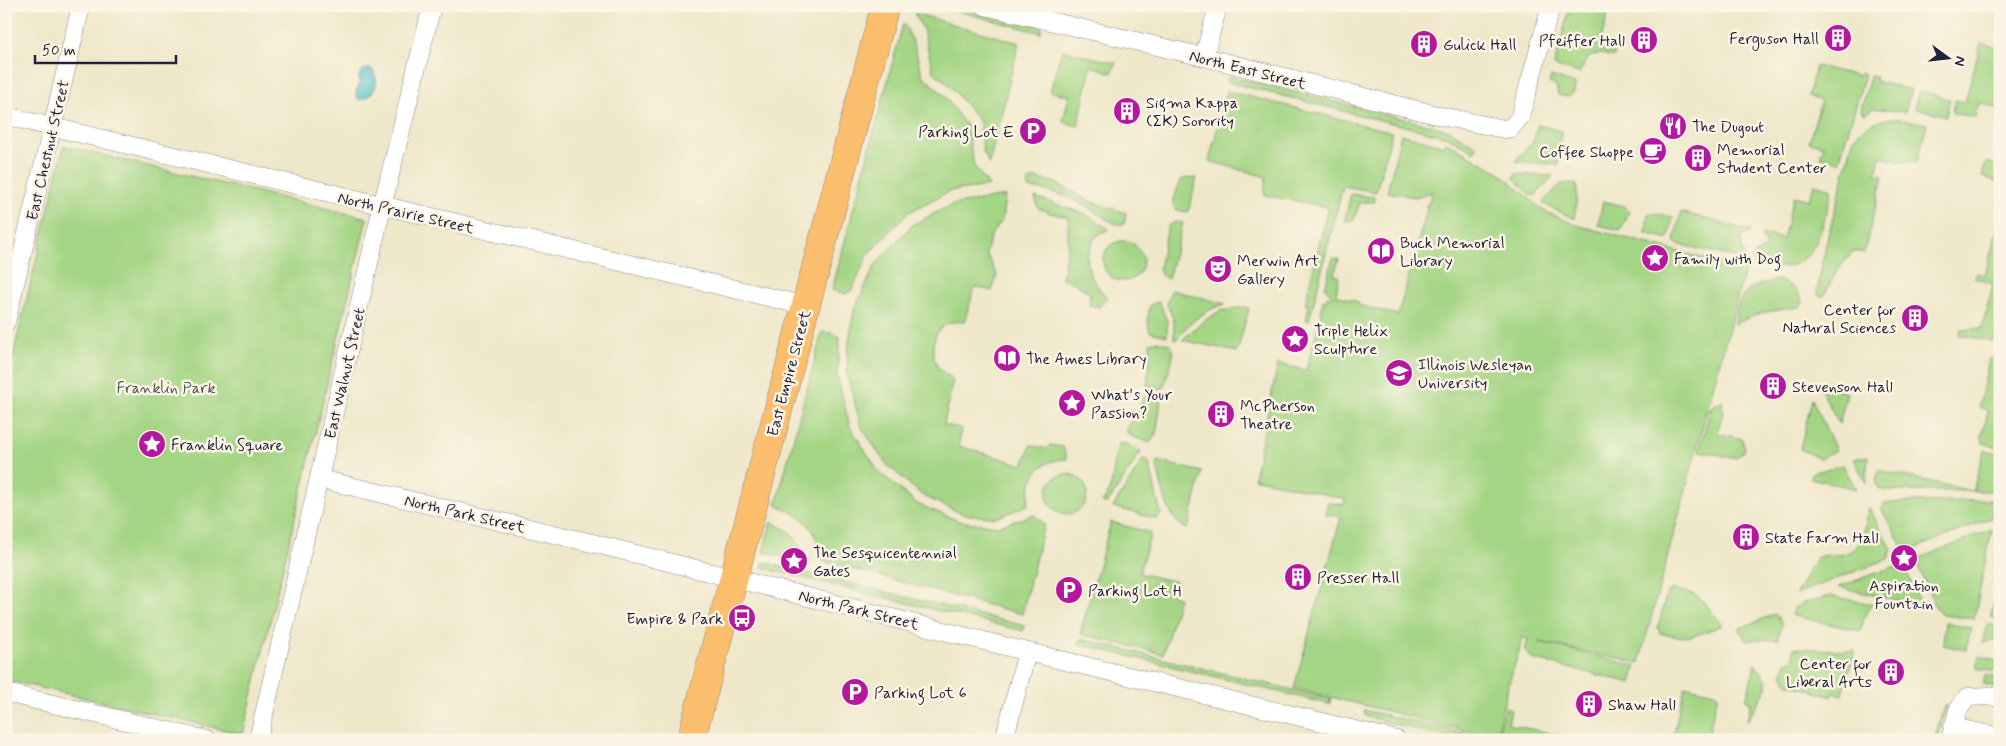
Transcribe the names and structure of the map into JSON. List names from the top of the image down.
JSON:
{
  "streets": {
    "main road": ["East Empire Street"],
    "street": [
      "North East Street",
      "East Chestnut Street",
      "North Prairie Street",
      "East Walnut Street",
      "North Park Street"
    ]
  },
  "crossings": [
    ["East Chestnut Street", "North Prairie Street"],
    ["North Prairie Street", "East Walnut Street"],
    ["North Prairie Street", "East Empire Street"],
    ["East Walnut Street", "North Park Street"],
    ["East Empire Street", "North Park Street"]
  ],
  "parks": ["Franklin Park"],
  "places": {
    "building": [
      "Ferguson Hall",
      "Pfeiffer Hall",
      "Gulick Hall",
      "Sigma Kappa (ΣΚ) Sorority",
      "Memorial Student Center",
      "Center for Natural Sciences",
      "Stevenson Hall",
      "McPherson Theatre",
      "State Farm Hall",
      "Presser Hall",
      "Center for Liberal Arts",
      "Shaw Hall"
    ],
    "restaurant": ["The Dugout"],
    "parking": ["Parking Lot E", "Parking Lot H", "Parking Lot 6"],
    "cafe": ["Coffee Shoppe"],
    "library": ["Buck Memorial Library", "The Ames Library"],
    "place": [
      "Family with Dog",
      "Triple Helix Sculpture",
      "What's Your Passion?",
      "Franklin Square",
      "Aspiration Fountain",
      "The Sesquicentennial Gates"
    ],
    "theatre": ["Merwin Art Gallery"],
    "school or university": ["Illinois Wesleyan University"],
    "bus stop": ["Empire & Park"]
  },
  "scale_bar": "50 m",
  "north": "right"
}
